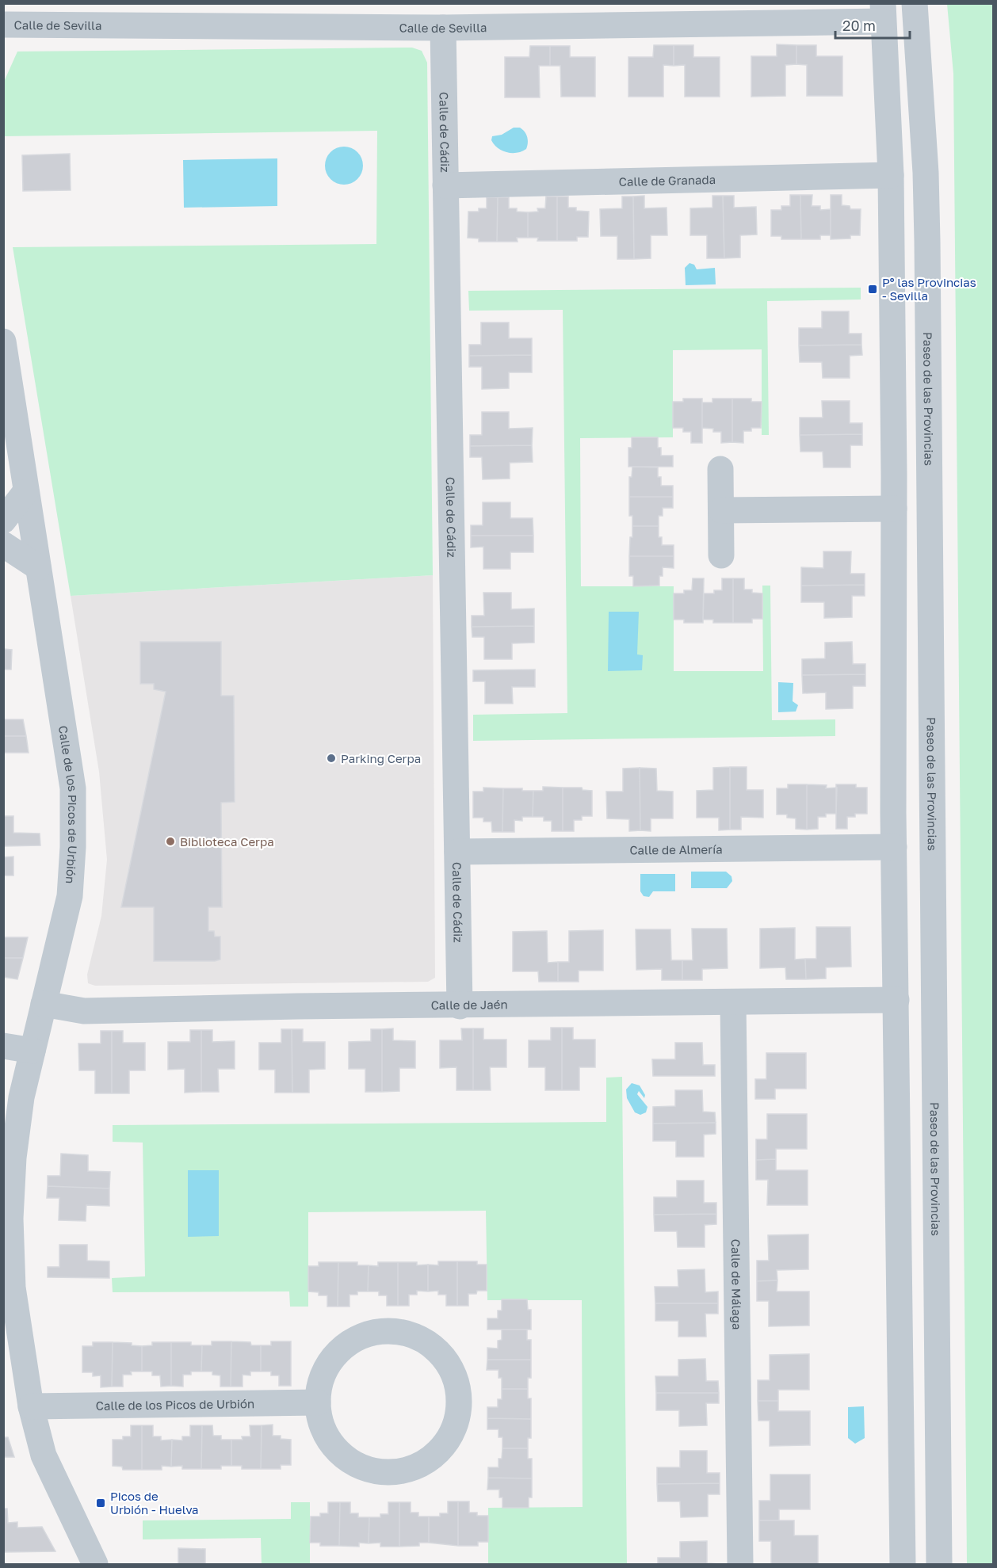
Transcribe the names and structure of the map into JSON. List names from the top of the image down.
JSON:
{
  "streets": {
    "street": [
      "Calle de Sevilla",
      "Calle de Cádiz",
      "Calle de Granada",
      "Paseo de las Provincias",
      "Calle de los Picos de Urbión",
      "Calle de Almería",
      "Calle de Jaén",
      "Calle de Málaga"
    ]
  },
  "crossings": [
    ["Calle de Sevilla", "Calle de Cádiz"],
    ["Calle de Cádiz", "Calle de Granada"],
    ["Calle de Cádiz", "Calle de Almería"],
    ["Calle de Cádiz", "Calle de Jaén"],
    ["Calle de los Picos de Urbión", "Calle de Jaén"],
    ["Calle de Jaén", "Calle de Málaga"]
  ],
  "places": {
    "transit": ["Pº las Provincias - Sevilla", "Picos de Urbión - Huelva"],
    "other": ["Parking Cerpa", "Biblioteca Cerpa"]
  },
  "scale_bar": "20 m"
}
